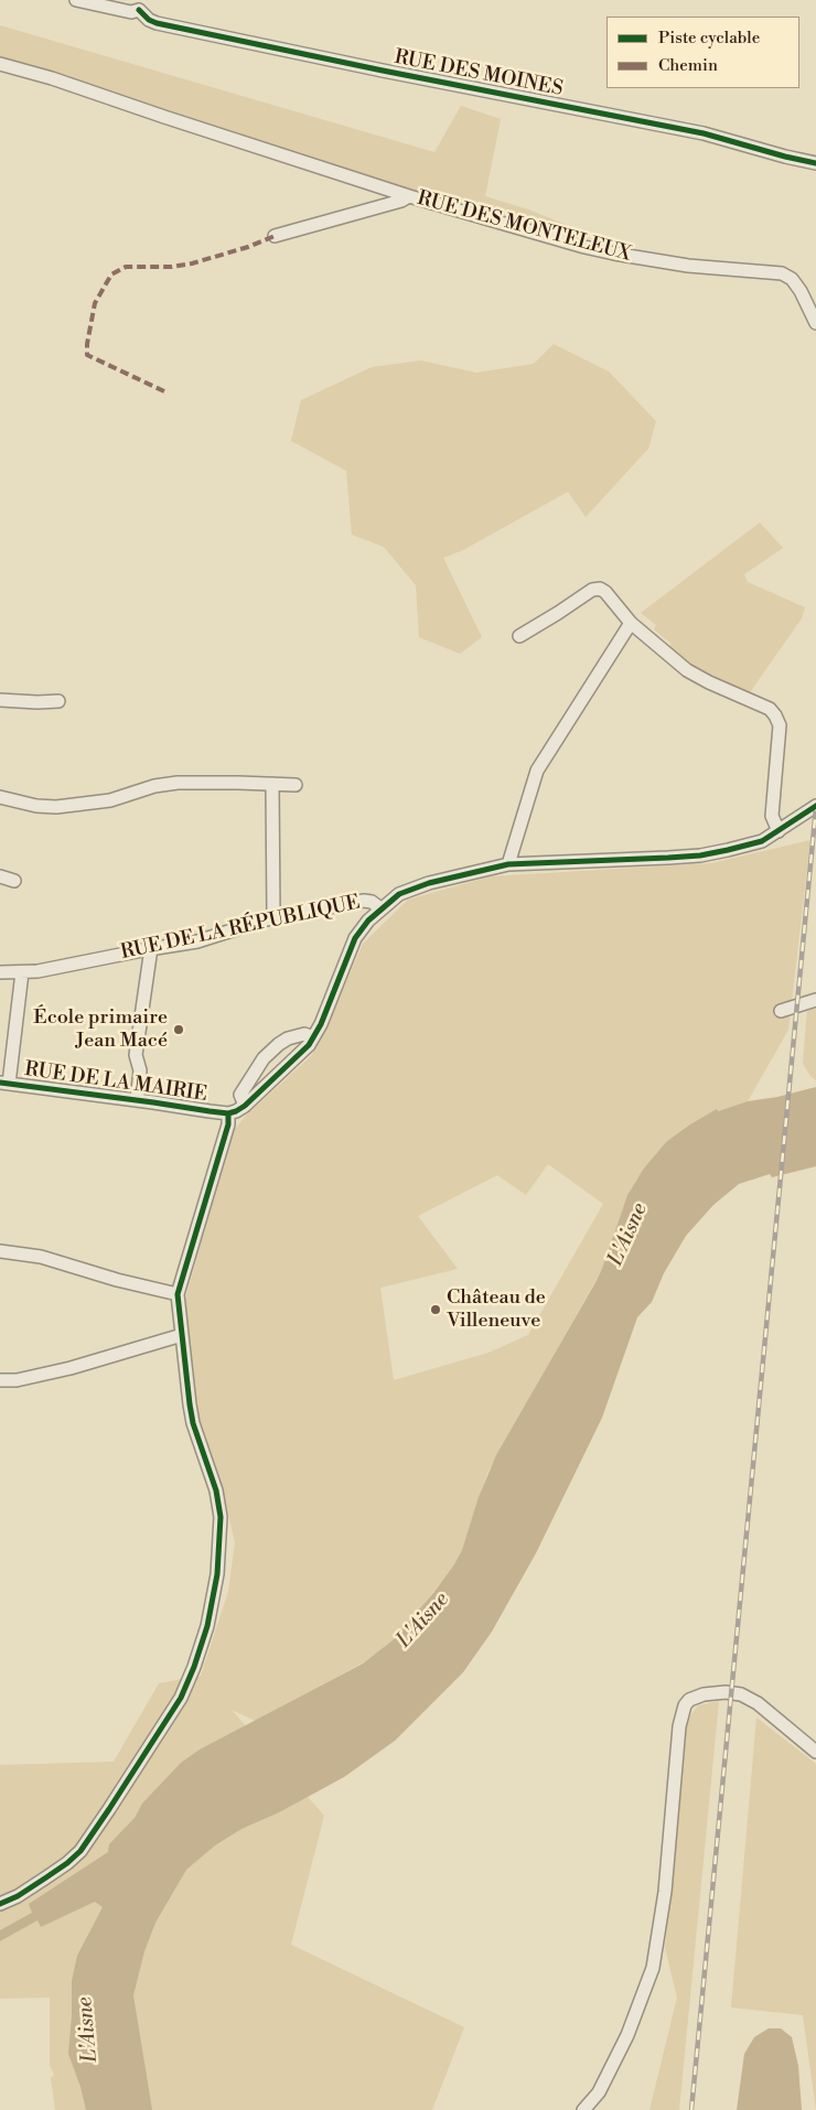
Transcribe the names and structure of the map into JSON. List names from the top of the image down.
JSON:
{
  "streets": {
    "street": [
      "RUE DES MOINES",
      "RUE DES MONTELEUX",
      "RUE DE LA RÉPUBLIQUE",
      "RUE DE LA MAIRIE"
    ]
  },
  "water": ["L'Aisne"],
  "places": ["École primaire Jean Macé", "Château de Villeneuve"],
  "legend": ["Piste cyclable", "Chemin"]
}
